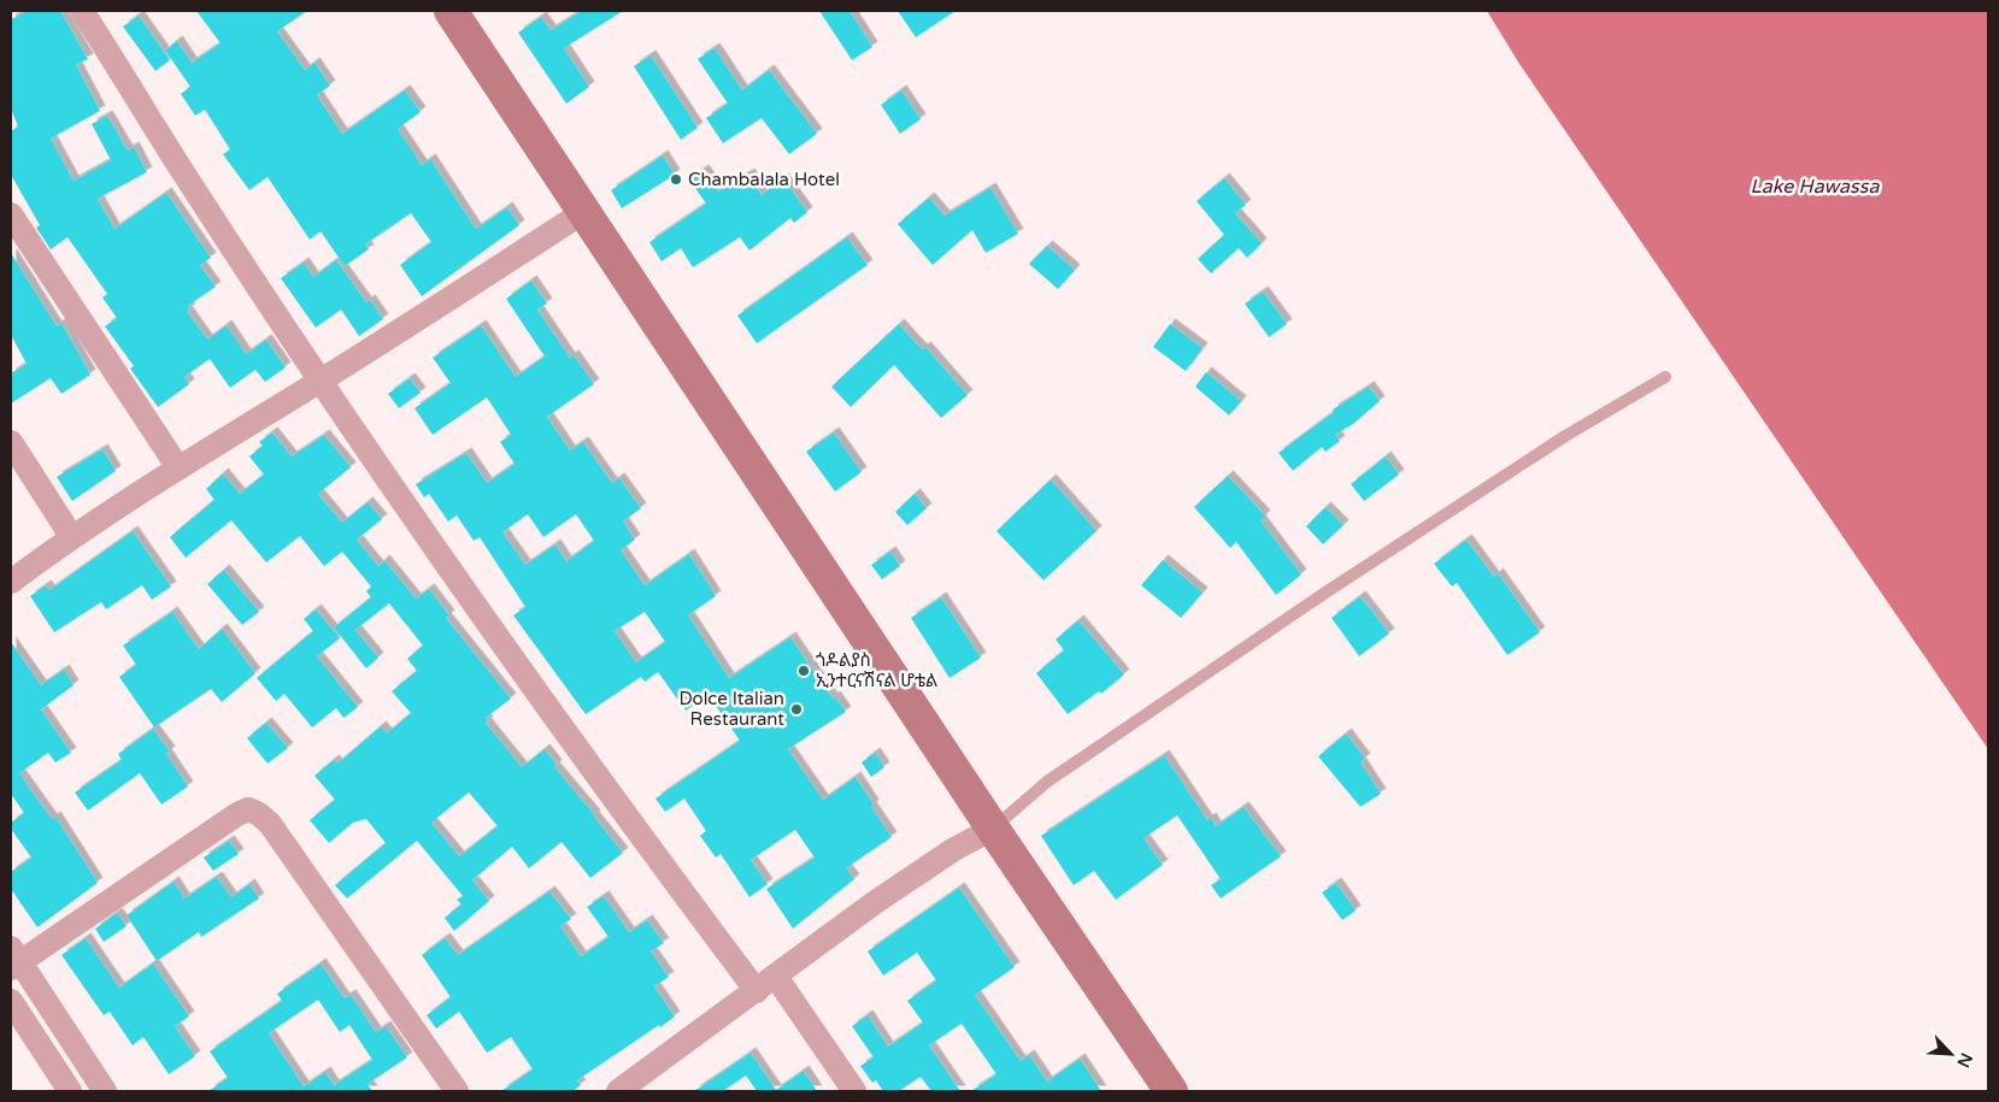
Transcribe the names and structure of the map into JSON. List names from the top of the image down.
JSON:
{
  "water": ["Lake Hawassa"],
  "places": ["Chambalala Hotel", "ጎዶልያስ ኢንተርናሽናል ሆቴል", "Dolce Italian Restaurant"],
  "north": "bottom right"
}
